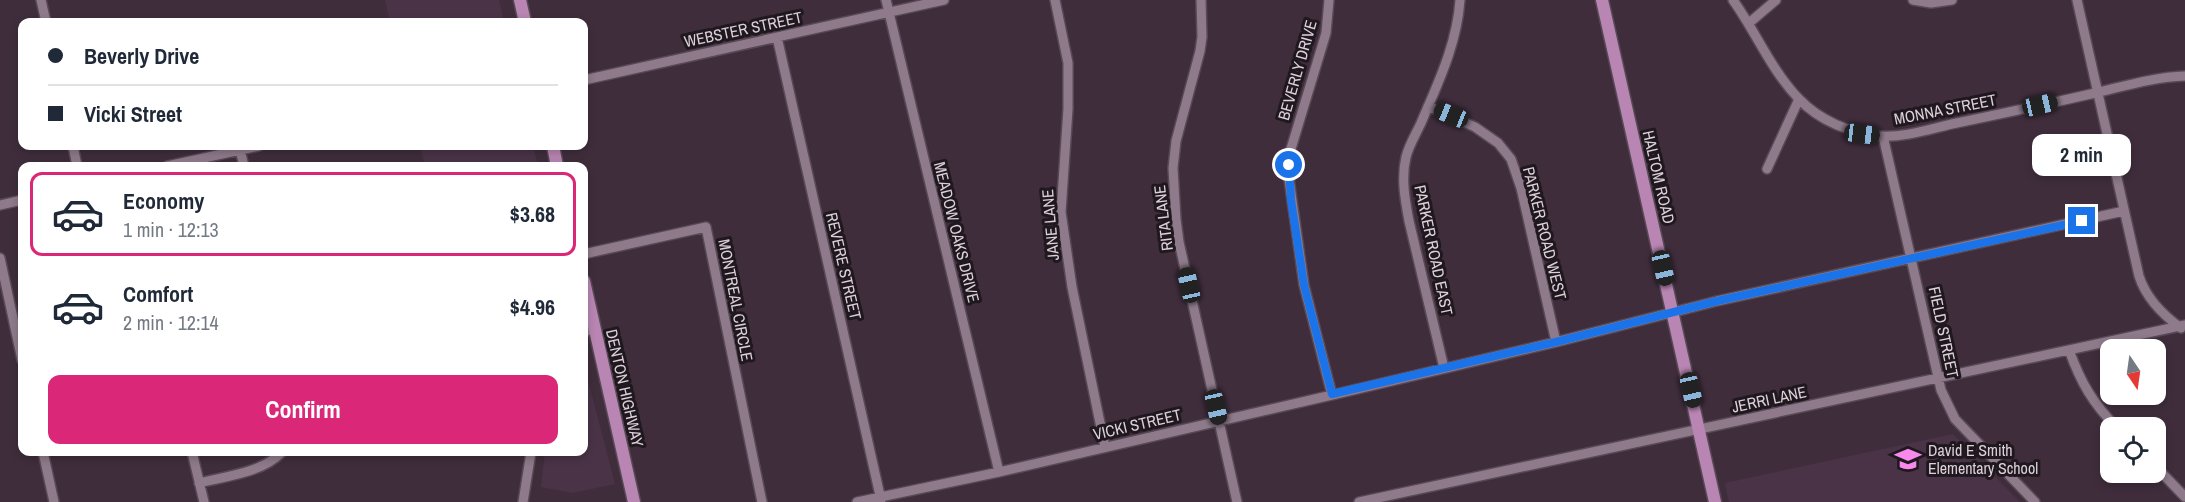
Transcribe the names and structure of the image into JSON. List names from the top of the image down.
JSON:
{
  "streets": {
    "main road": ["HALTOM ROAD", "DENTON HIGHWAY"],
    "street": [
      "WEBSTER STREET",
      "BEVERLY DRIVE",
      "MONNA STREET",
      "RITA LANE",
      "JANE LANE",
      "MEADOW OAKS DRIVE",
      "PARKER ROAD WEST",
      "PARKER ROAD EAST",
      "REVERE STREET",
      "MONTREAL CIRCLE",
      "FIELD STREET",
      "JERRI LANE",
      "VICKI STREET"
    ]
  },
  "crossings": [
    ["WEBSTER STREET", "MEADOW OAKS DRIVE"],
    ["WEBSTER STREET", "REVERE STREET"],
    ["BEVERLY DRIVE", "VICKI STREET"],
    ["MONNA STREET", "FIELD STREET"],
    ["HALTOM ROAD", "JERRI LANE"],
    ["HALTOM ROAD", "VICKI STREET"],
    ["RITA LANE", "VICKI STREET"],
    ["JANE LANE", "VICKI STREET"],
    ["MEADOW OAKS DRIVE", "VICKI STREET"],
    ["PARKER ROAD WEST", "PARKER ROAD EAST"],
    ["PARKER ROAD WEST", "VICKI STREET"],
    ["PARKER ROAD EAST", "VICKI STREET"],
    ["REVERE STREET", "VICKI STREET"],
    ["FIELD STREET", "JERRI LANE"],
    ["FIELD STREET", "VICKI STREET"]
  ],
  "places": {
    "school or university": ["David E Smith Elementary School"]
  },
  "north": "bottom",
  "page": {
    "banner": ["Beverly Drive", "Vicki Street"],
    "bubble": "2 min",
    "list": [
      {
        "name": "Economy",
        "note": "1 min · 12:13",
        "value": "$3.68"
      },
      {
        "name": "Comfort",
        "note": "2 min · 12:14",
        "value": "$4.96"
      }
    ],
    "buttons": "Confirm"
  }
}
